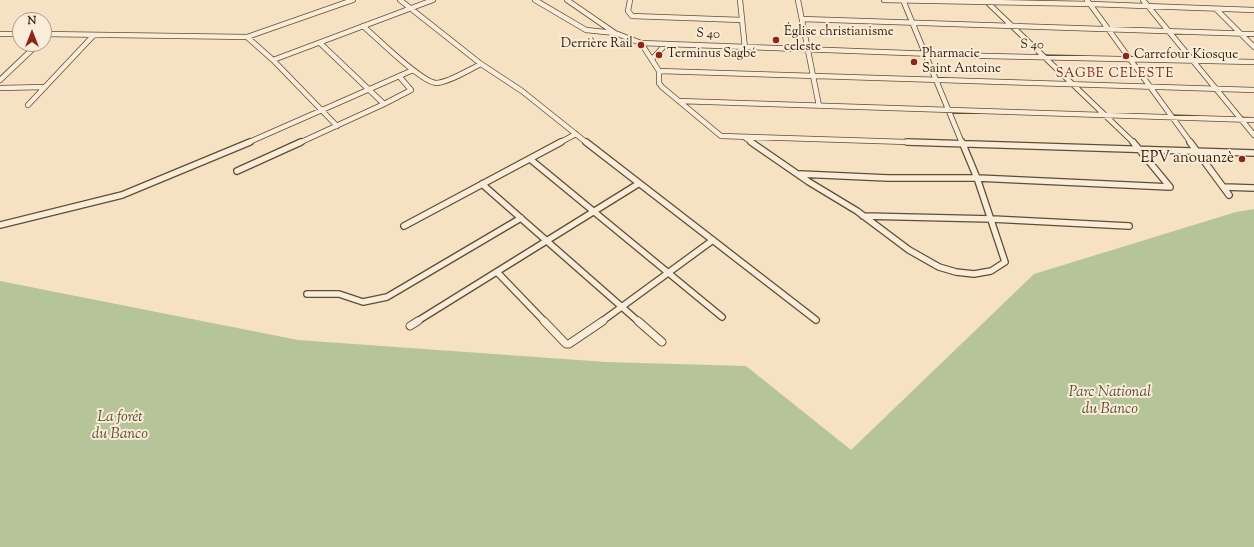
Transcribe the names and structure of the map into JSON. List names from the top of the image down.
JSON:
{
  "streets": {
    "street": ["S 40"]
  },
  "districts": ["SAGBE CELESTE"],
  "parks": ["Parc National du Banco", "La forêt du Banco"],
  "places": [
    "Église christianisme celeste",
    "Derrière Rail",
    "Terminus Sagbé",
    "Carrefour Kiosque",
    "Pharmacie Saint Antoine",
    "EPV anouanzè"
  ],
  "north": "top"
}
